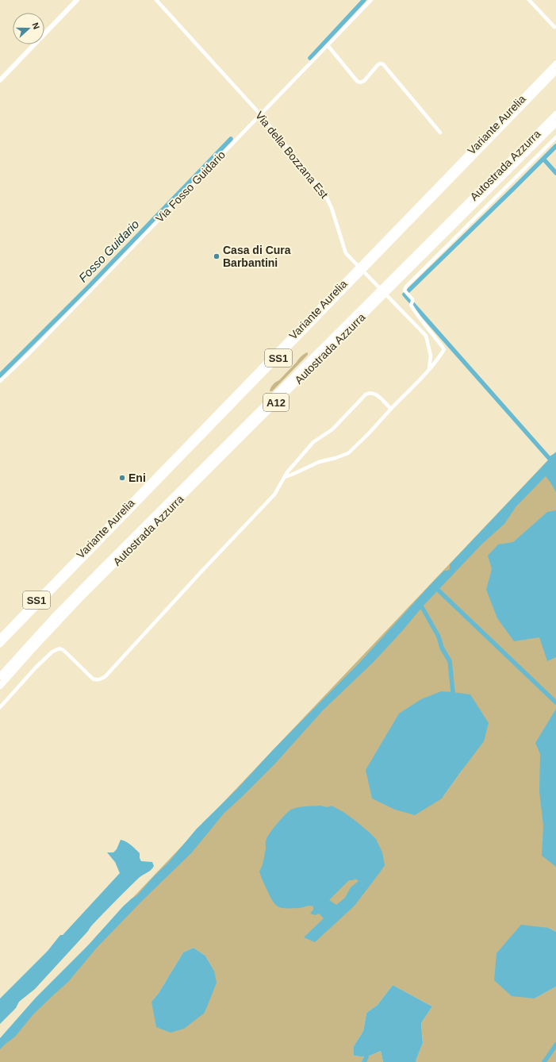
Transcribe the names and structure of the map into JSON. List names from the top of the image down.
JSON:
{
  "streets": {
    "highway": [
      "Variante Aurelia",
      "Autostrada Azzurra",
      "SS1",
      "A12"
    ],
    "street": ["Via della Bozzana Est", "Via Fosso Guidario"]
  },
  "crossings": [
    ["Via della Bozzana Est", "Via Fosso Guidario"]
  ],
  "water": ["Fosso Guidario"],
  "places": ["Casa di Cura Barbantini", "Eni"],
  "north": "right"
}
